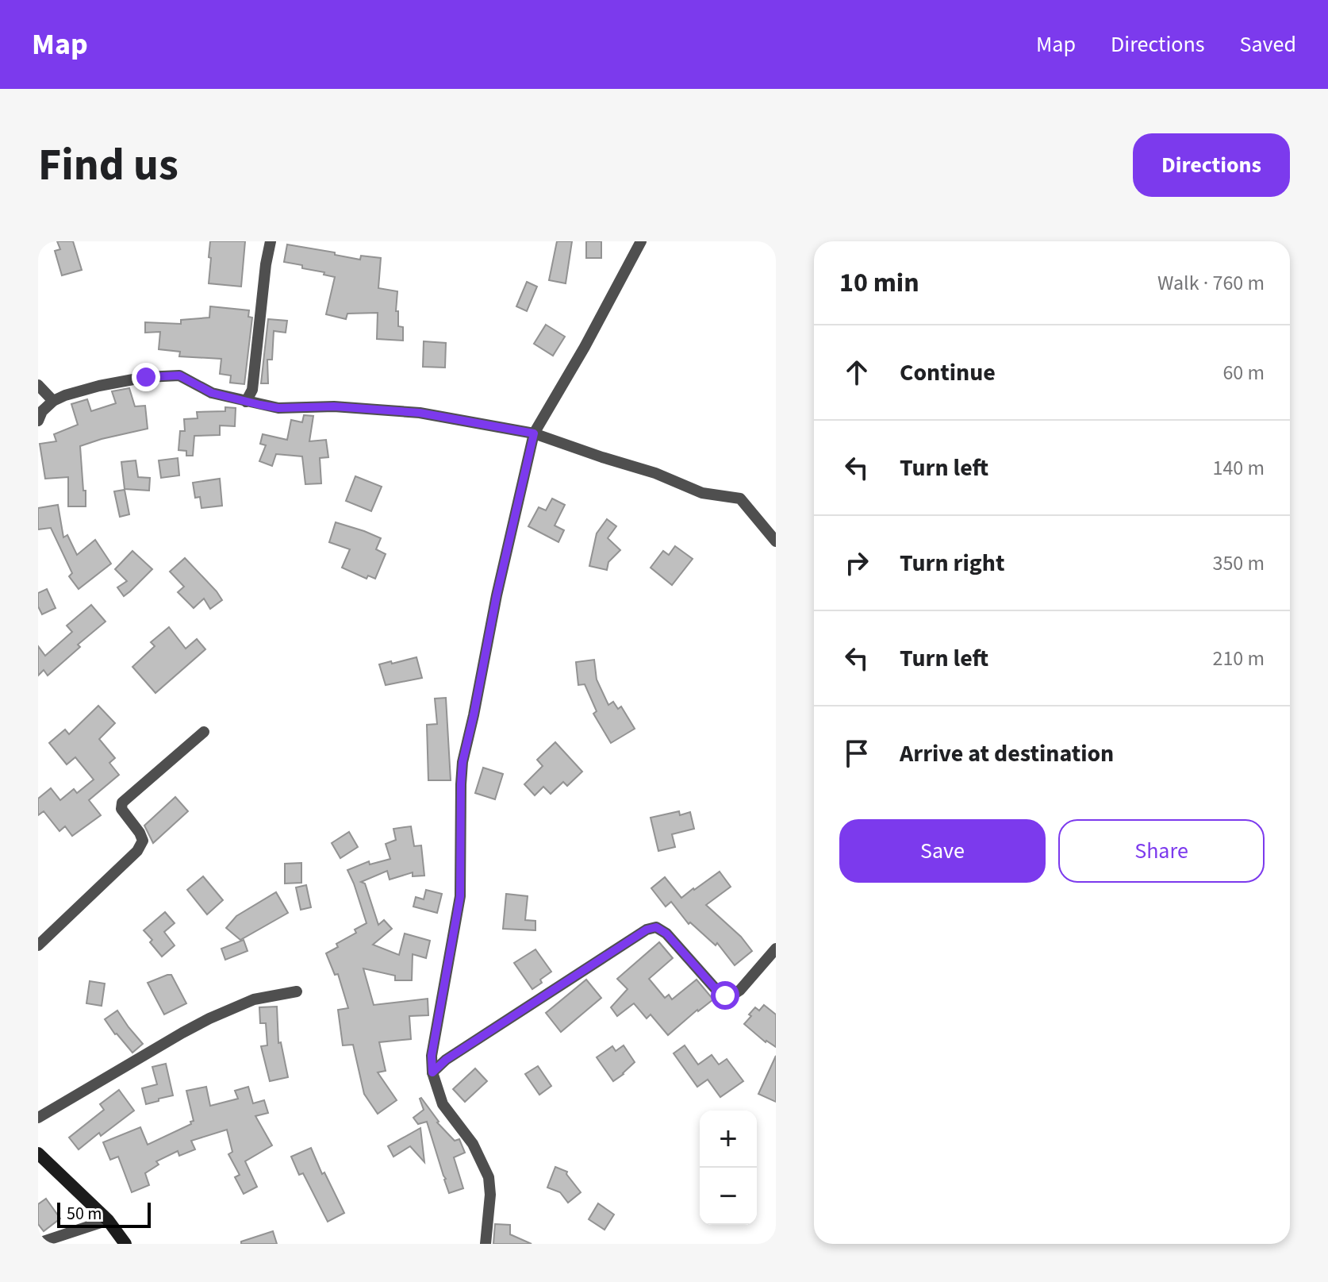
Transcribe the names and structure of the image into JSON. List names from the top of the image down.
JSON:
{
  "scale_bar": "50 m",
  "page": {
    "header": "Map",
    "nav": ["Map", "Directions", "Saved"],
    "buttons": [
      "Directions",
      ["Save", "Share"]
    ],
    "title": "Find us",
    "heading": ["10 min", "Walk · 760 m"],
    "list": [
      ["Continue", "60 m"],
      ["Turn left", "140 m"],
      ["Turn right", "350 m"],
      ["Turn left", "210 m"],
      "Arrive at destination"
    ],
    "map_buttons": ["+", "−"],
    "scale": "50 m"
  }
}
